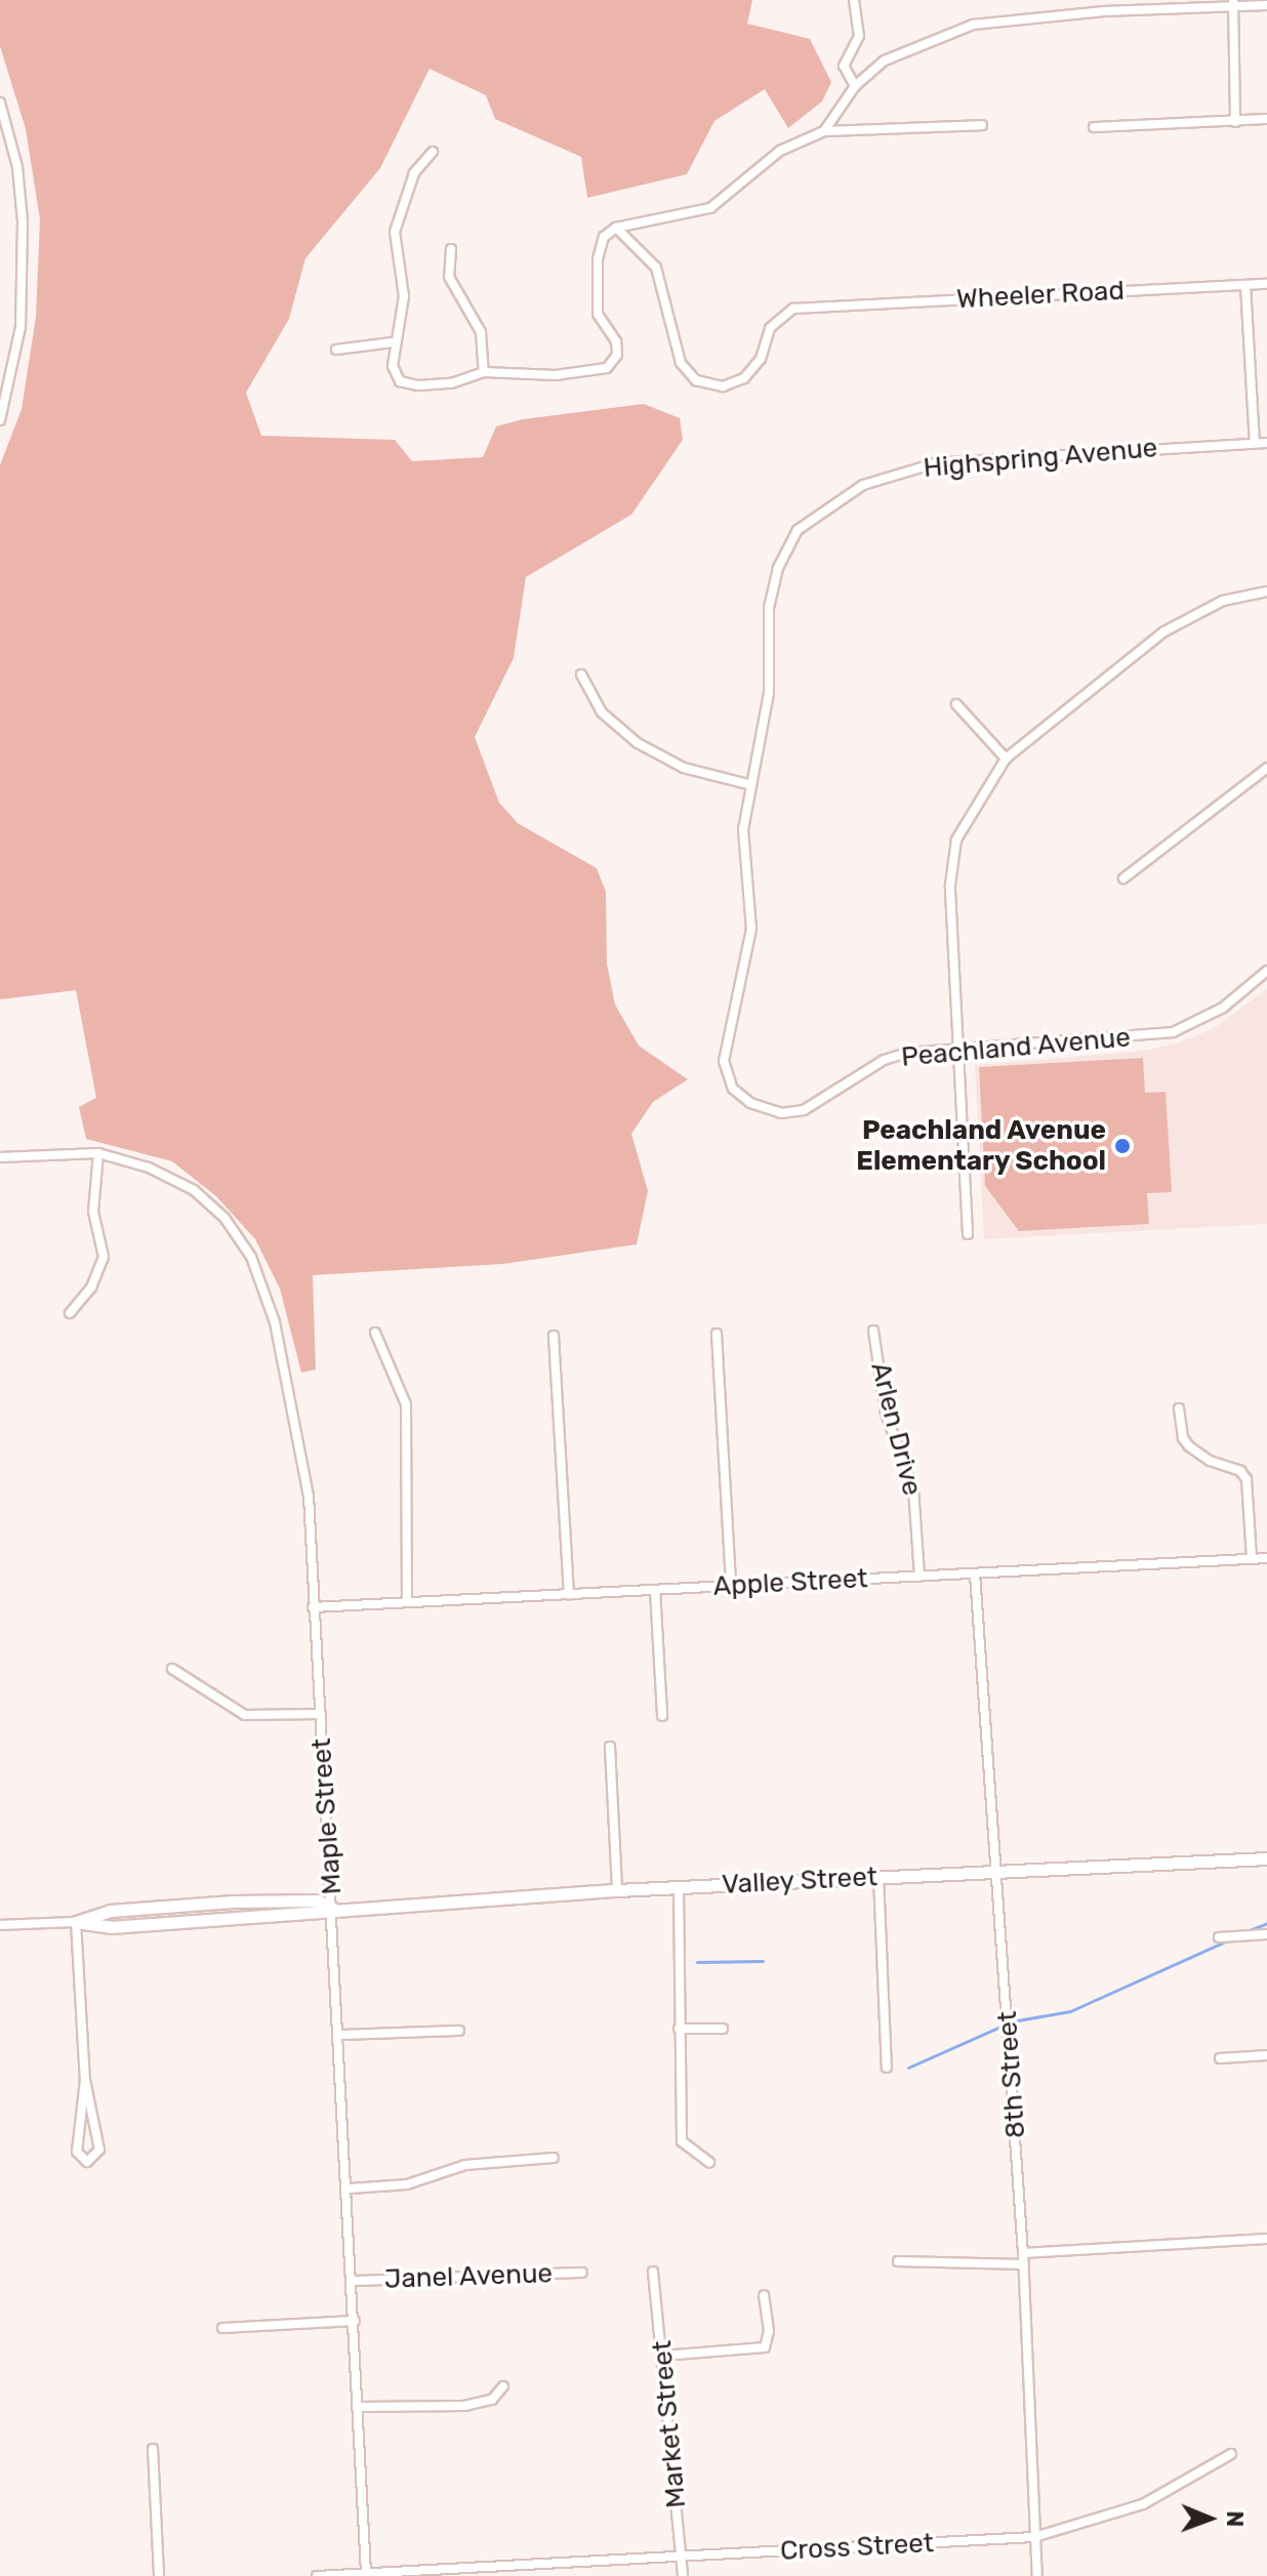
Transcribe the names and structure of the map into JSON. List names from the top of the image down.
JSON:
{
  "streets": {
    "street": [
      "Wheeler Road",
      "Highspring Avenue",
      "Peachland Avenue",
      "Arlen Drive",
      "Apple Street",
      "Maple Street",
      "Valley Street",
      "8th Street",
      "Janel Avenue",
      "Market Street",
      "Cross Street"
    ]
  },
  "crossings": [
    ["Highspring Avenue", "Peachland Avenue"],
    ["Arlen Drive", "Apple Street"],
    ["Apple Street", "Maple Street"],
    ["Apple Street", "8th Street"],
    ["Maple Street", "Valley Street"],
    ["Maple Street", "Janel Avenue"],
    ["Maple Street", "Cross Street"],
    ["Valley Street", "8th Street"],
    ["8th Street", "Cross Street"],
    ["Market Street", "Cross Street"]
  ],
  "places": ["Peachland Avenue Elementary School"],
  "north": "right"
}
